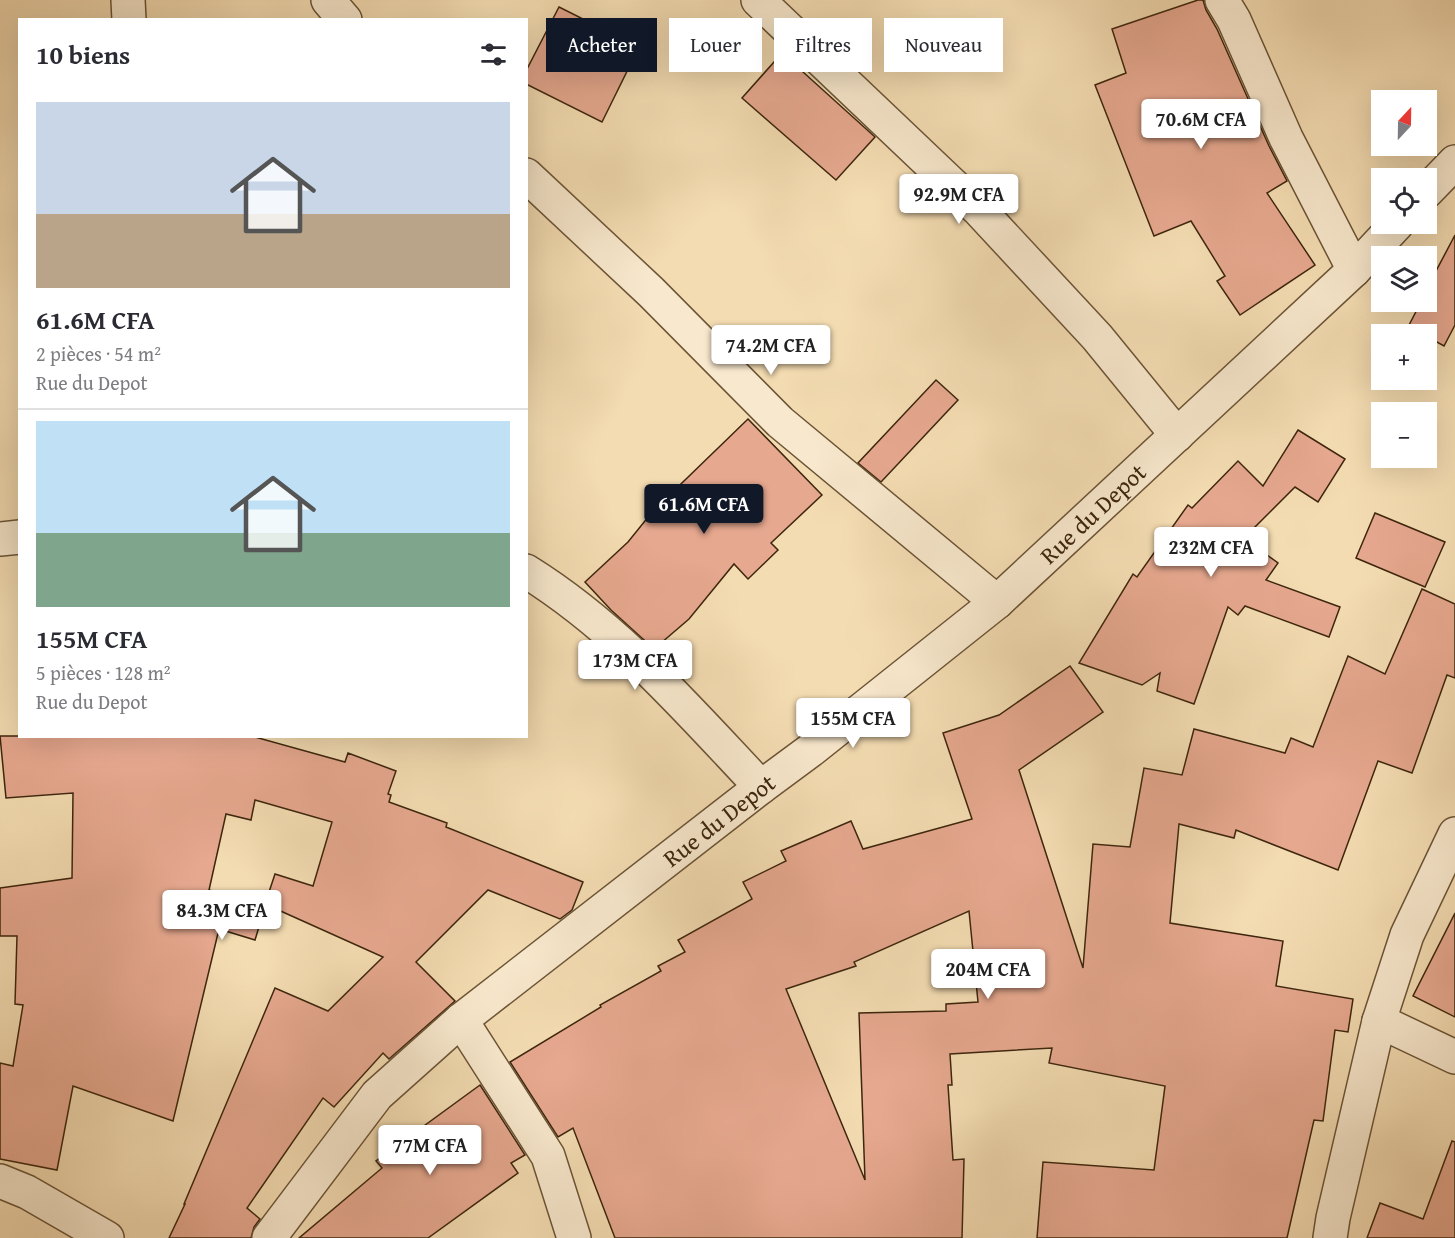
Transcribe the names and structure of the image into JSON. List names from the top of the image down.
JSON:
{
  "streets": {
    "street": ["Rue du Depot"]
  },
  "north": "top",
  "page": {
    "chip": [
      "Acheter",
      "Louer",
      "Filtres",
      "Nouveau"
    ],
    "heading": "10 biens",
    "map_buttons": ["+", "−"],
    "list": [
      {
        "name": "61.6M CFA",
        "note": "2 pièces · 54 m² · Rue du Depot"
      },
      {
        "name": "155M CFA",
        "note": "5 pièces · 128 m² · Rue du Depot"
      }
    ],
    "price": [
      "70.6M CFA",
      "92.9M CFA",
      "74.2M CFA",
      "61.6M CFA",
      "232M CFA",
      "173M CFA",
      "155M CFA",
      "84.3M CFA",
      "204M CFA",
      "77M CFA"
    ]
  }
}
